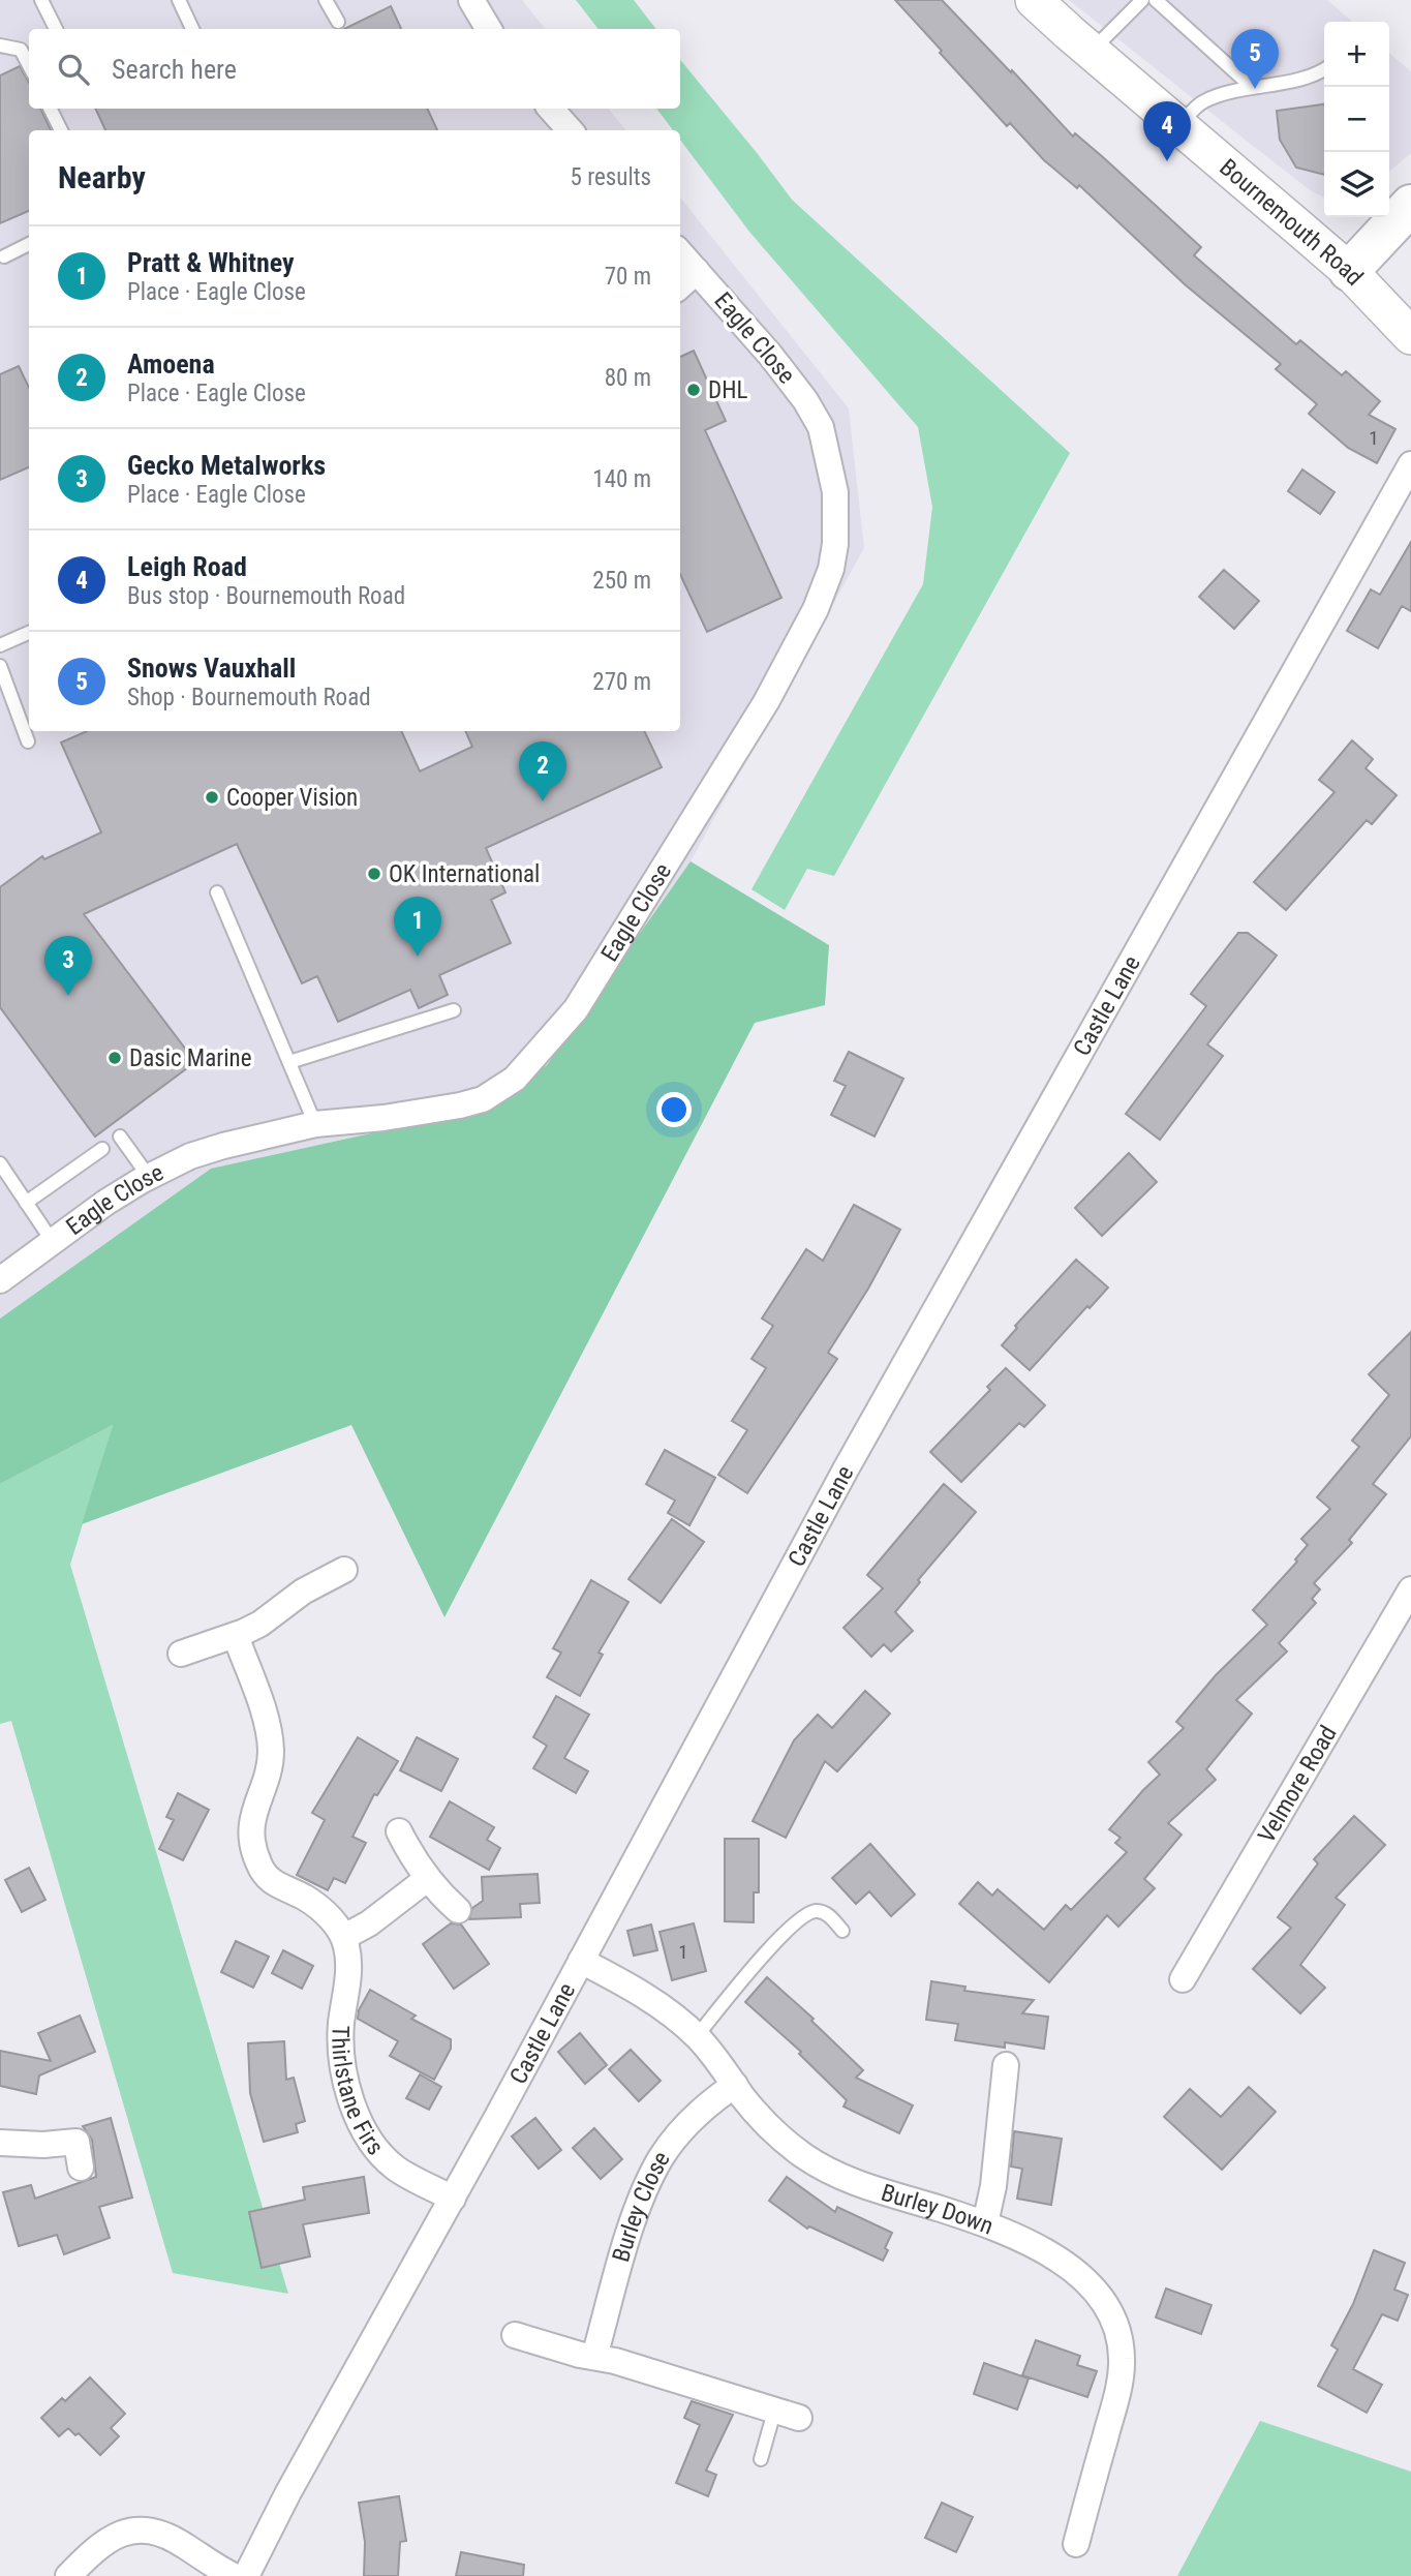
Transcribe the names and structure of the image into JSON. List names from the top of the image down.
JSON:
{
  "streets": {
    "main road": ["Bournemouth Road"],
    "street": [
      "Eagle Close",
      "Castle Lane",
      "Velmore Road",
      "Thirlstane Firs",
      "Burley Close",
      "Burley Down"
    ]
  },
  "crossings": [
    ["Castle Lane", "Thirlstane Firs"],
    ["Castle Lane", "Burley Down"],
    ["Burley Close", "Burley Down"]
  ],
  "places": [
    "DHL",
    "Cooper Vision",
    "OK International",
    "Dasic Marine"
  ],
  "house_numbers": ["1", "1"],
  "page": {
    "map_buttons": ["+", "−"],
    "pins": [
      "5",
      "4",
      "2",
      "1",
      "3"
    ],
    "search": "Search here",
    "heading": ["Nearby", "5 results"],
    "list": [
      {
        "mark": "1",
        "name": "Pratt & Whitney",
        "note": "Place · Eagle Close",
        "value": "70 m"
      },
      {
        "mark": "2",
        "name": "Amoena",
        "note": "Place · Eagle Close",
        "value": "80 m"
      },
      {
        "mark": "3",
        "name": "Gecko Metalworks",
        "note": "Place · Eagle Close",
        "value": "140 m"
      },
      {
        "mark": "4",
        "name": "Leigh Road",
        "note": "Bus stop · Bournemouth Road",
        "value": "250 m"
      },
      {
        "mark": "5",
        "name": "Snows Vauxhall",
        "note": "Shop · Bournemouth Road",
        "value": "270 m"
      }
    ]
  }
}
